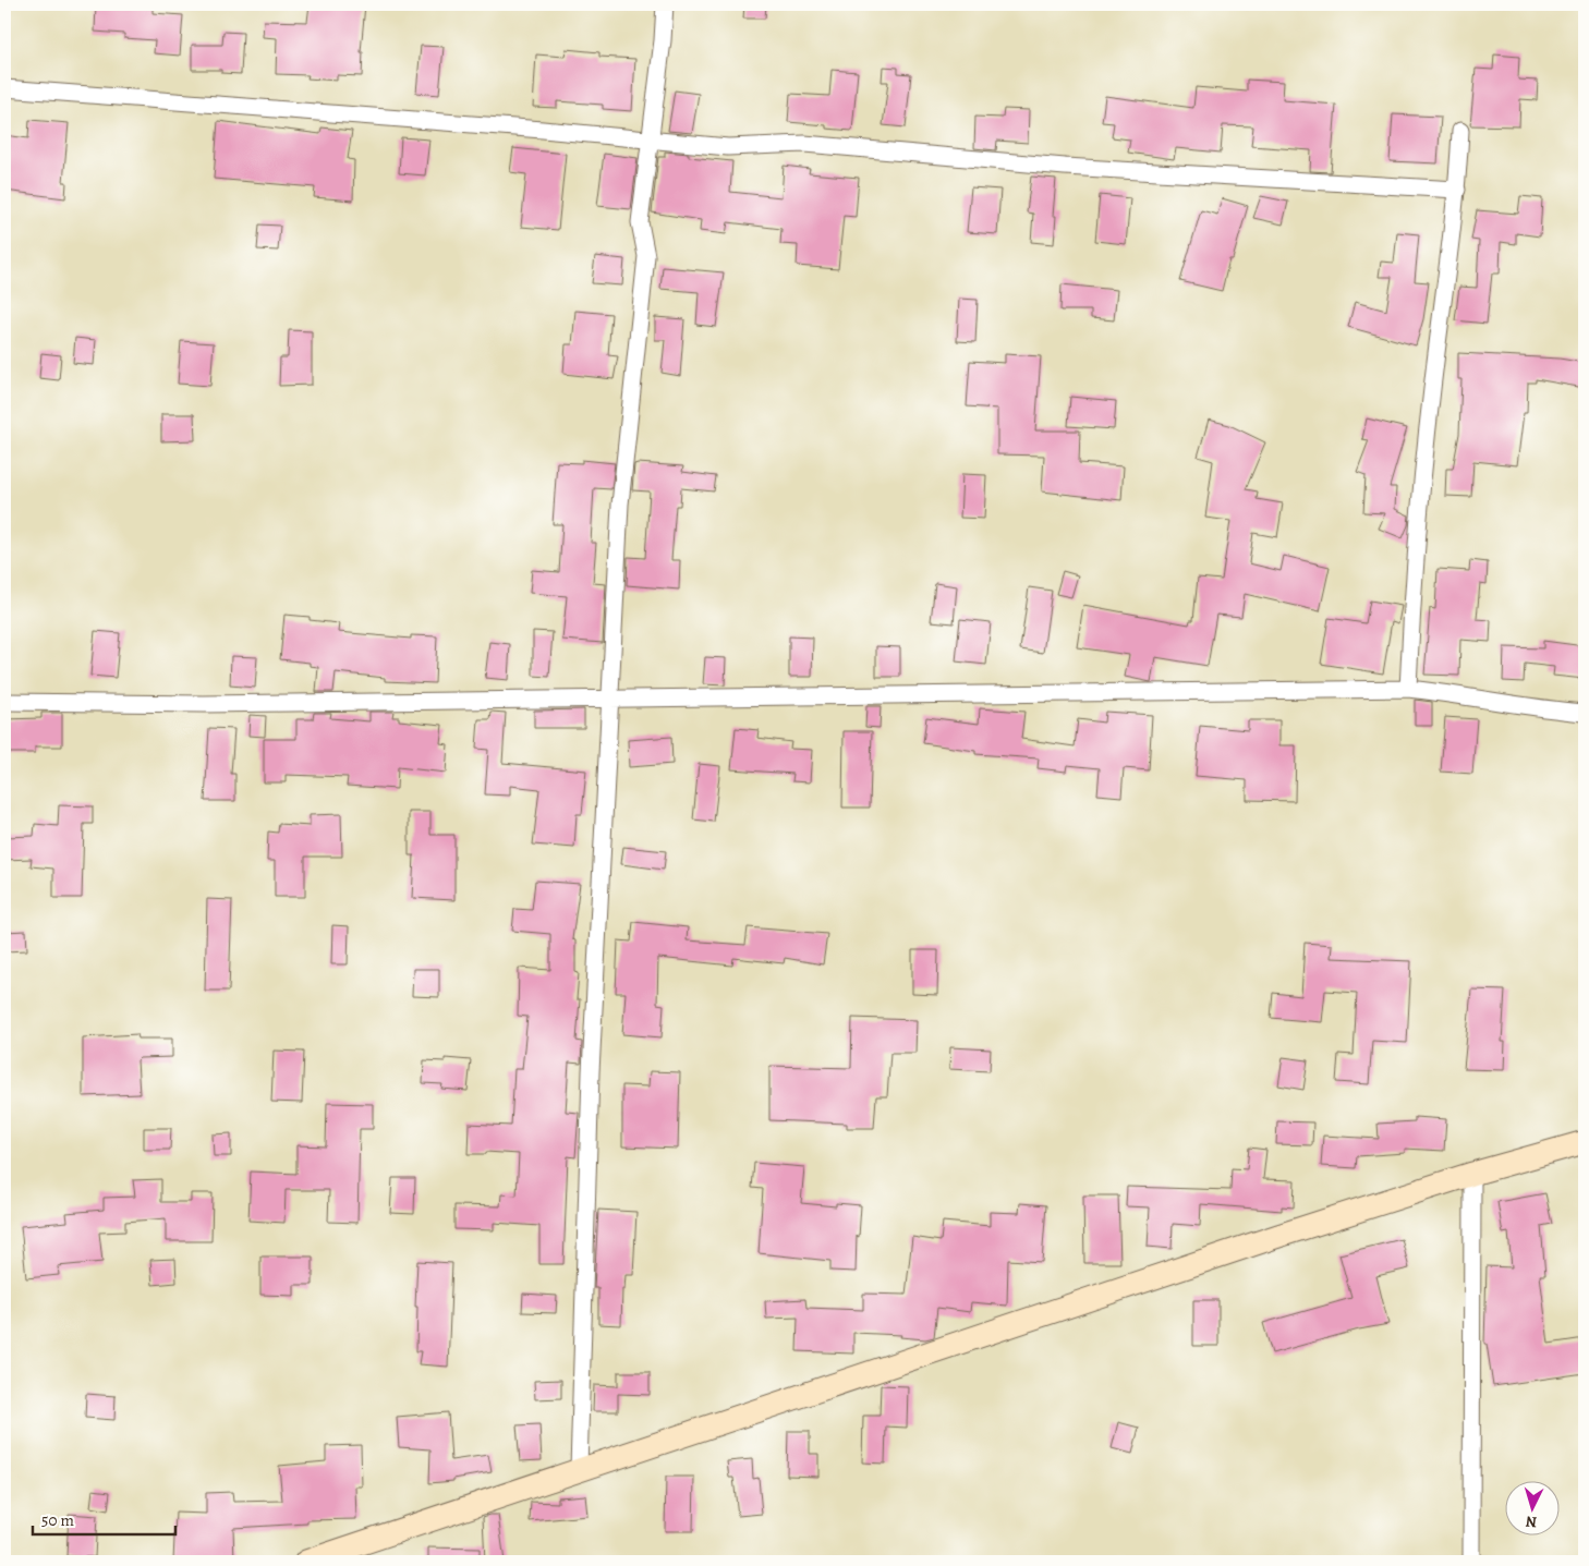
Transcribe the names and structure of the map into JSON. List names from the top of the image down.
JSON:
{
  "scale_bar": "50 m",
  "north": "bottom"
}
